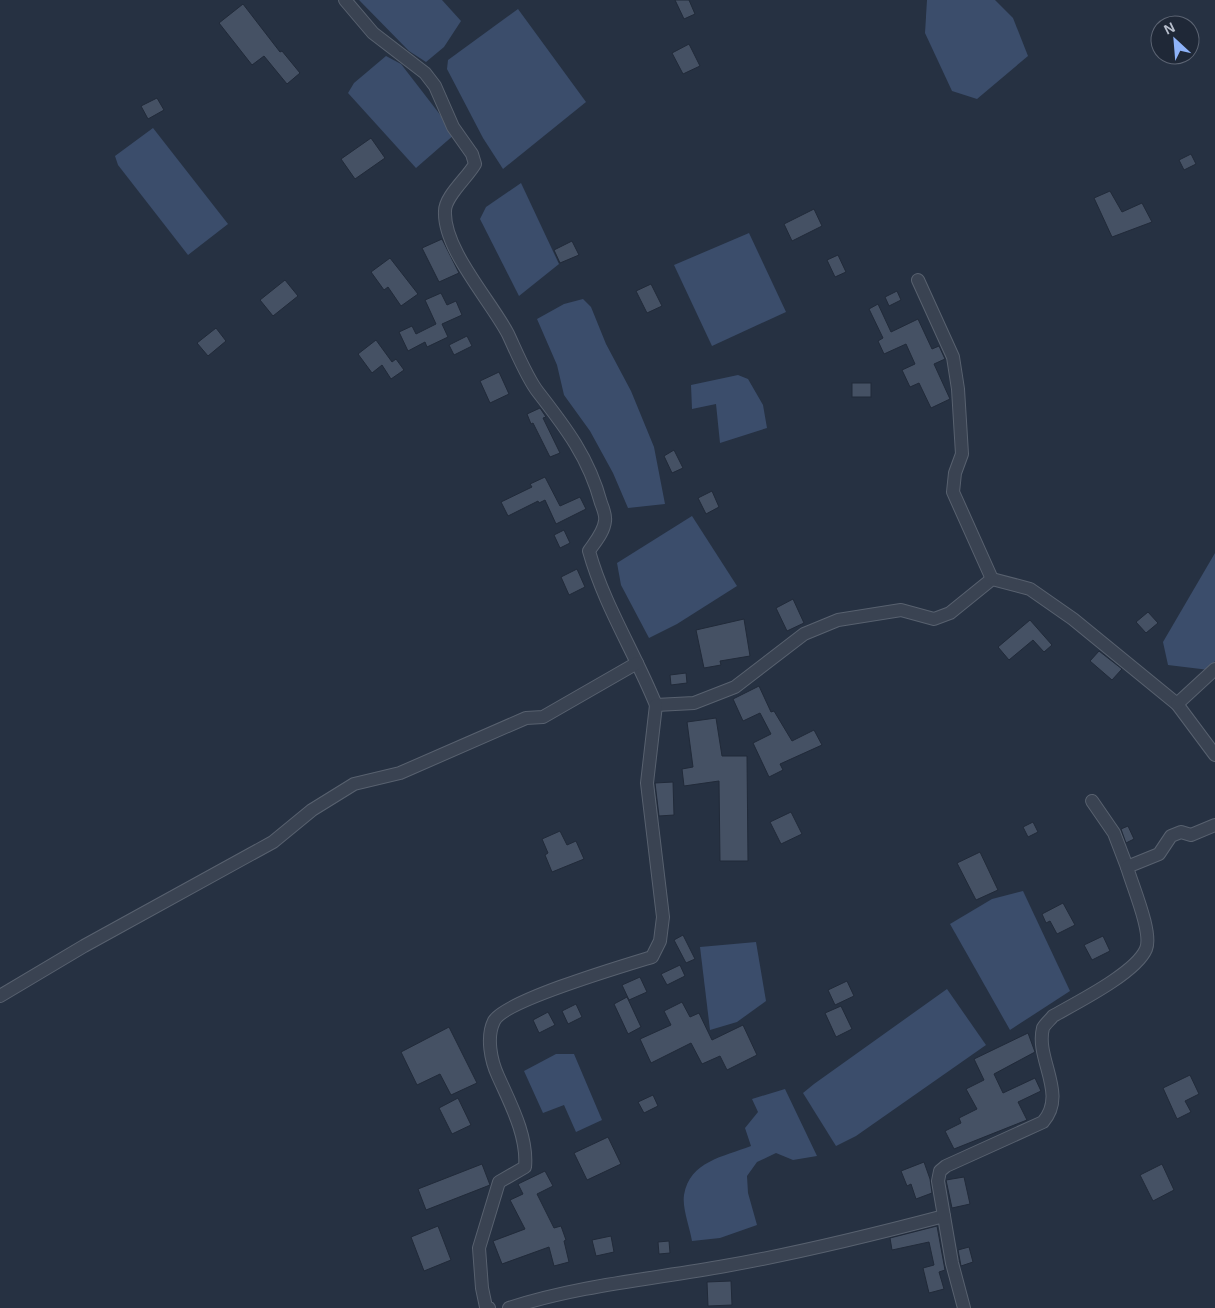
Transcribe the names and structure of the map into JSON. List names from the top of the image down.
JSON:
{
  "north": "top left"
}
